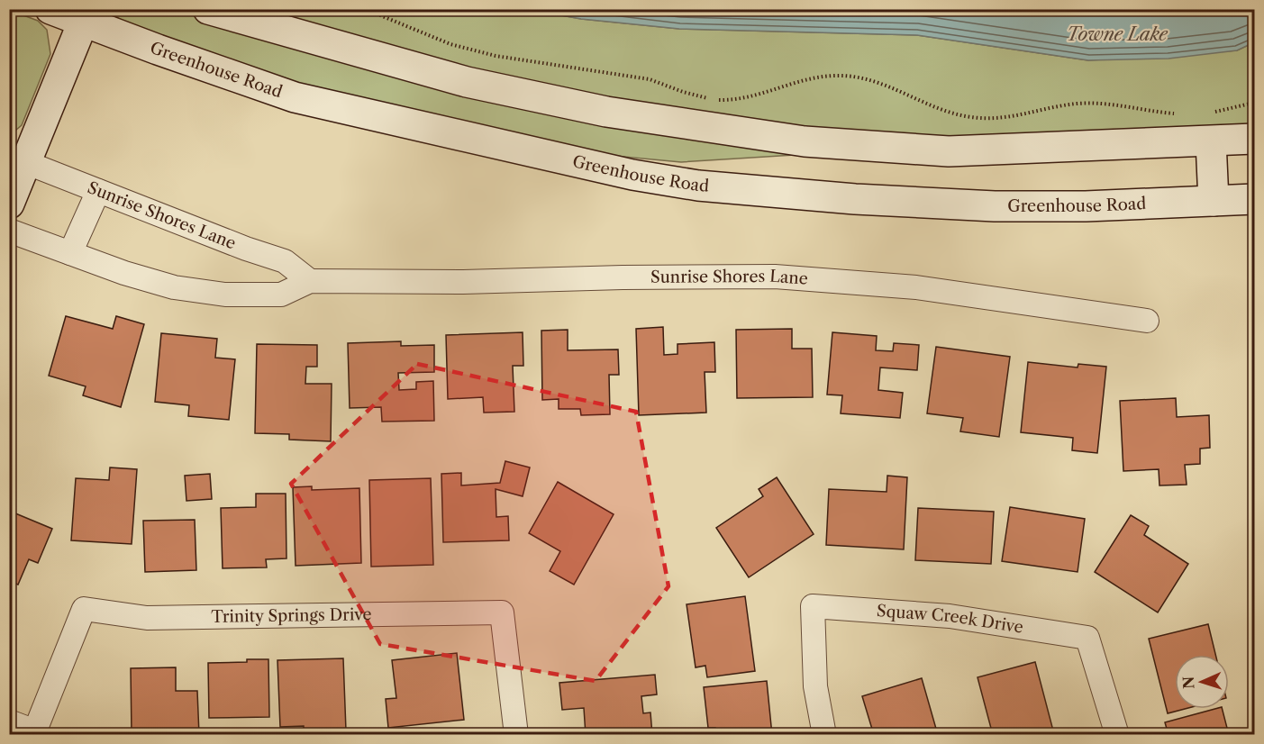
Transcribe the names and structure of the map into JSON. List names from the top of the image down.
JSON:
{
  "streets": {
    "main road": ["Greenhouse Road"],
    "street": ["Sunrise Shores Lane", "Trinity Springs Drive", "Squaw Creek Drive"]
  },
  "water": ["Towne Lake"],
  "north": "left"
}
